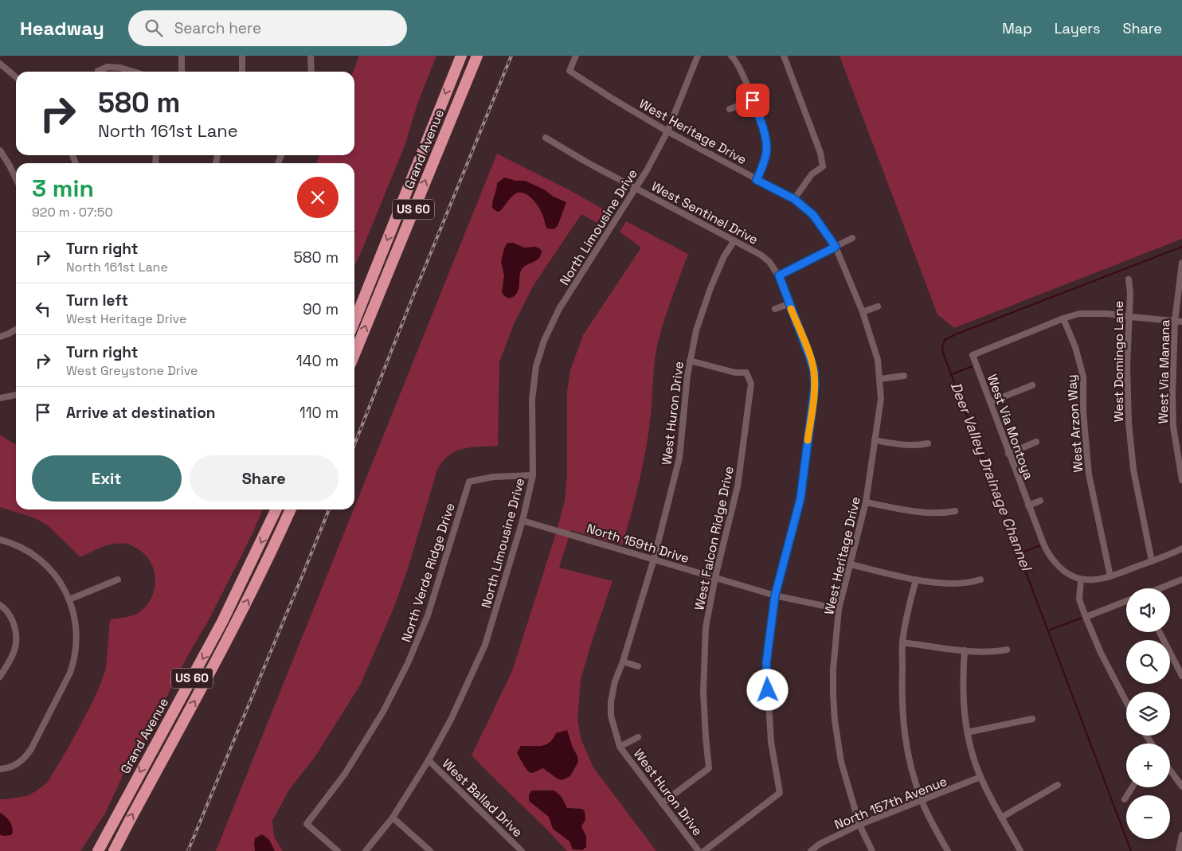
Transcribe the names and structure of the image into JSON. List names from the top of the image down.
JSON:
{
  "streets": {
    "highway": ["Grand Avenue", "US 60"],
    "street": [
      "West Heritage Drive",
      "West Sentinel Drive",
      "North Limousine Drive",
      "West Domingo Lane",
      "West Via Manana",
      "West Huron Drive",
      "West Arzon Way",
      "West Via Montoya",
      "West Falcon Ridge Drive",
      "North 159th Drive",
      "North Verde Ridge Drive",
      "West Ballad Drive",
      "North 157th Avenue"
    ]
  },
  "crossings": [
    ["West Heritage Drive", "North Limousine Drive"],
    ["West Heritage Drive", "North 159th Drive"],
    ["West Heritage Drive", "North 157th Avenue"],
    ["West Sentinel Drive", "North Limousine Drive"],
    ["West Sentinel Drive", "West Huron Drive"],
    ["West Sentinel Drive", "North 159th Drive"],
    ["North Limousine Drive", "North 159th Drive"],
    ["North Limousine Drive", "North Verde Ridge Drive"],
    ["North Limousine Drive", "West Ballad Drive"],
    ["West Huron Drive", "West Falcon Ridge Drive"],
    ["West Huron Drive", "North 159th Drive"],
    ["West Arzon Way", "West Via Montoya"],
    ["West Falcon Ridge Drive", "North 159th Drive"]
  ],
  "water": ["Deer Valley Drainage Channel"],
  "page": {
    "header": "Headway",
    "search": "Search here",
    "nav": ["Map", "Layers", "Share"],
    "turn": ["580 m", "North 161st Lane"],
    "heading": ["3 min", "920 m · 07:50"],
    "list": [
      {
        "name": "Turn right",
        "note": "North 161st Lane",
        "value": "580 m"
      },
      {
        "name": "Turn left",
        "note": "West Heritage Drive",
        "value": "90 m"
      },
      {
        "name": "Turn right",
        "note": "West Greystone Drive",
        "value": "140 m"
      },
      {
        "name": "Arrive at destination",
        "value": "110 m"
      }
    ],
    "buttons": ["Exit", "Share"],
    "map_buttons": ["+", "−"]
  }
}
